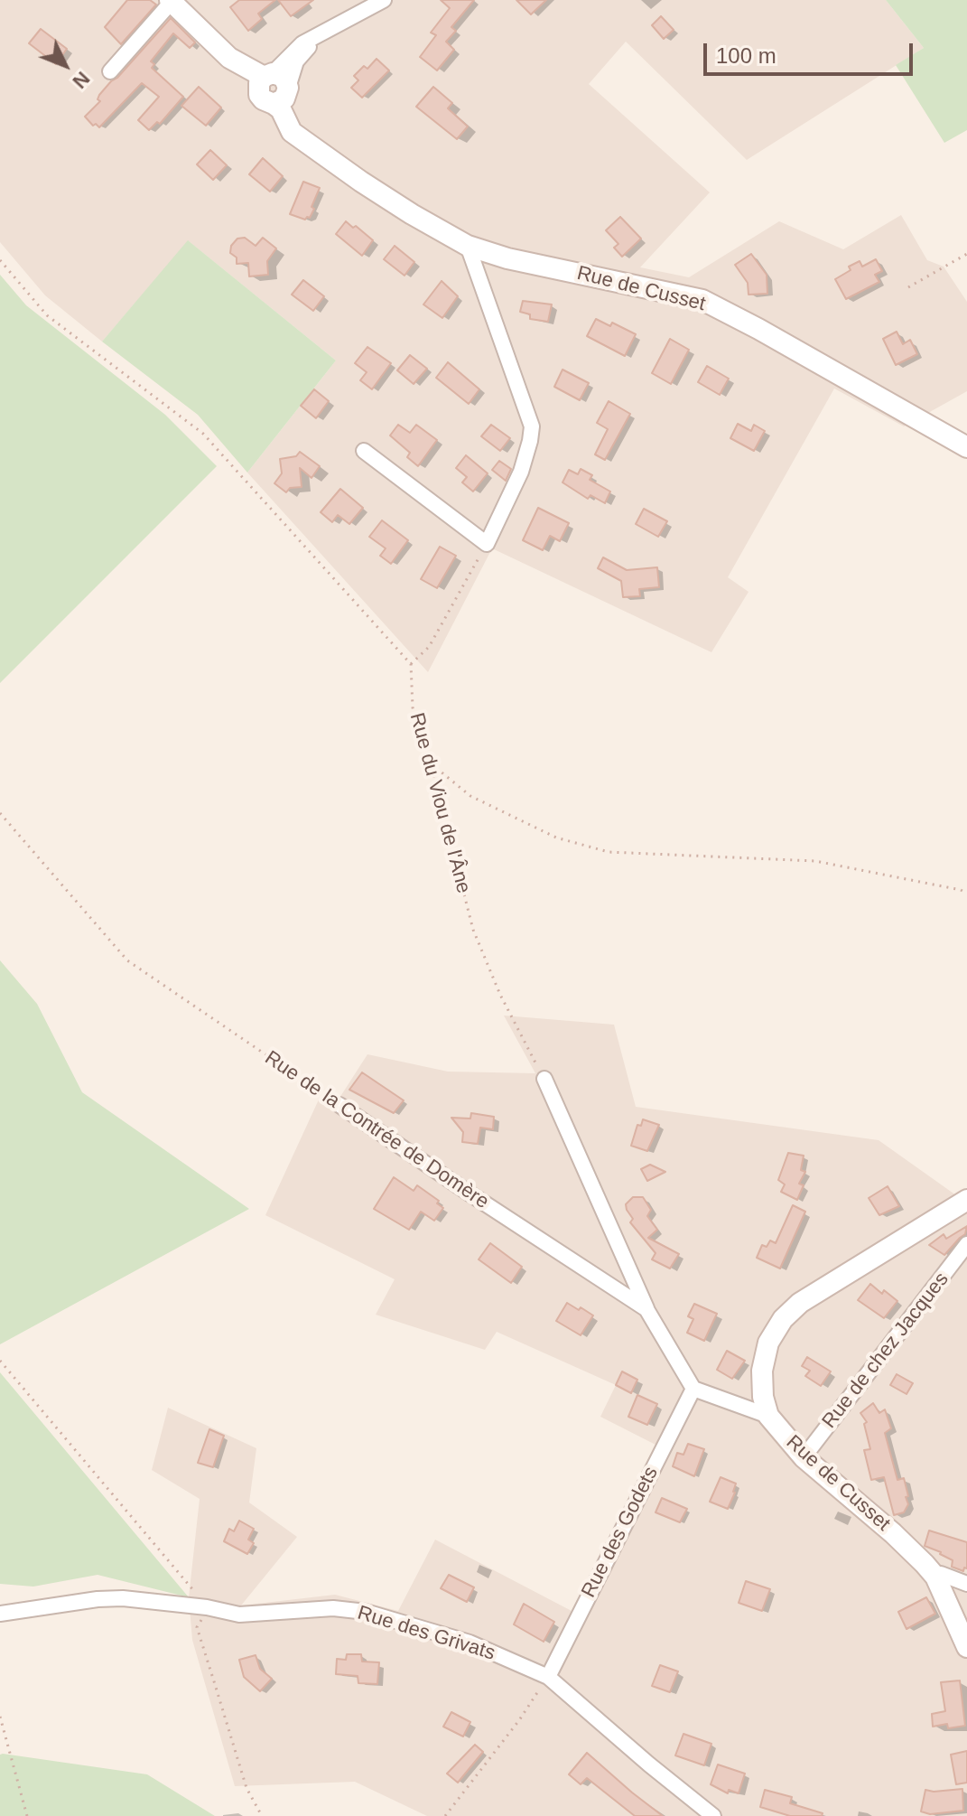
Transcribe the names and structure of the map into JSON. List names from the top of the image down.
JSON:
{
  "streets": {
    "street": [
      "Rue de Cusset",
      "Rue de la Contrée de Domère",
      "Rue de chez Jacques",
      "Rue des Godets",
      "Rue des Grivats"
    ],
    "path": ["Rue du Viou de l'Âne"]
  },
  "crossings": [
    ["Rue de Cusset", "Rue de chez Jacques"],
    ["Rue de la Contrée de Domère", "Rue des Godets"],
    ["Rue des Godets", "Rue des Grivats"]
  ],
  "scale_bar": "100 m",
  "north": "bottom right"
}
